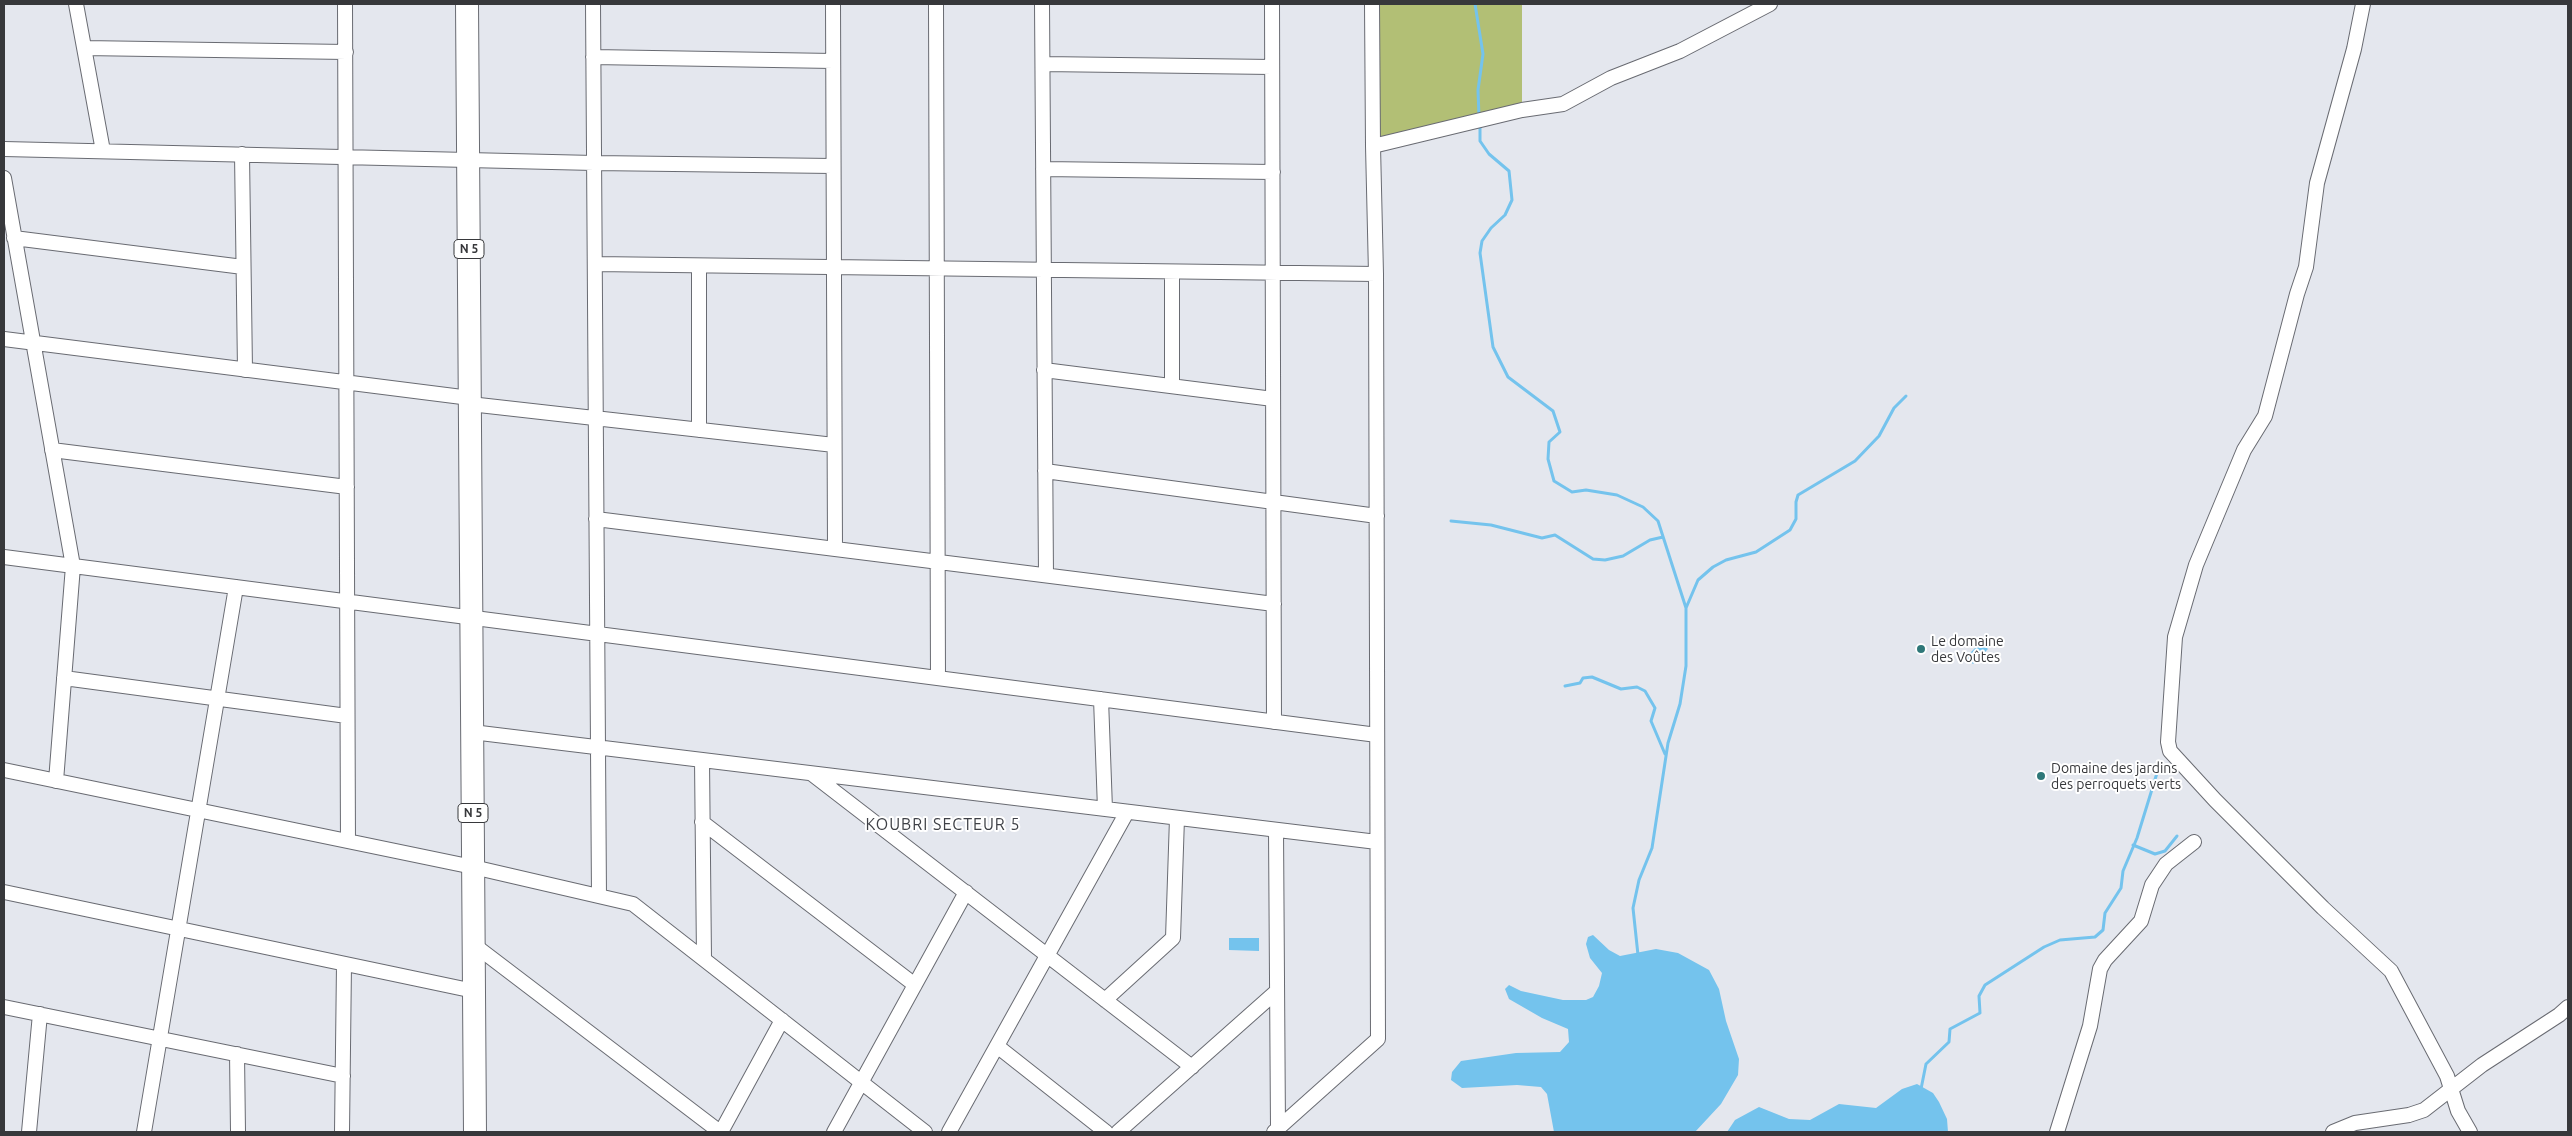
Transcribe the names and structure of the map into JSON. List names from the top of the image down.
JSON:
{
  "streets": {
    "highway": ["N 5"]
  },
  "districts": ["KOUBRI SECTEUR 5"],
  "places": ["Le domaine des Voûtes", "Domaine des jardins des perroquets verts"]
}
